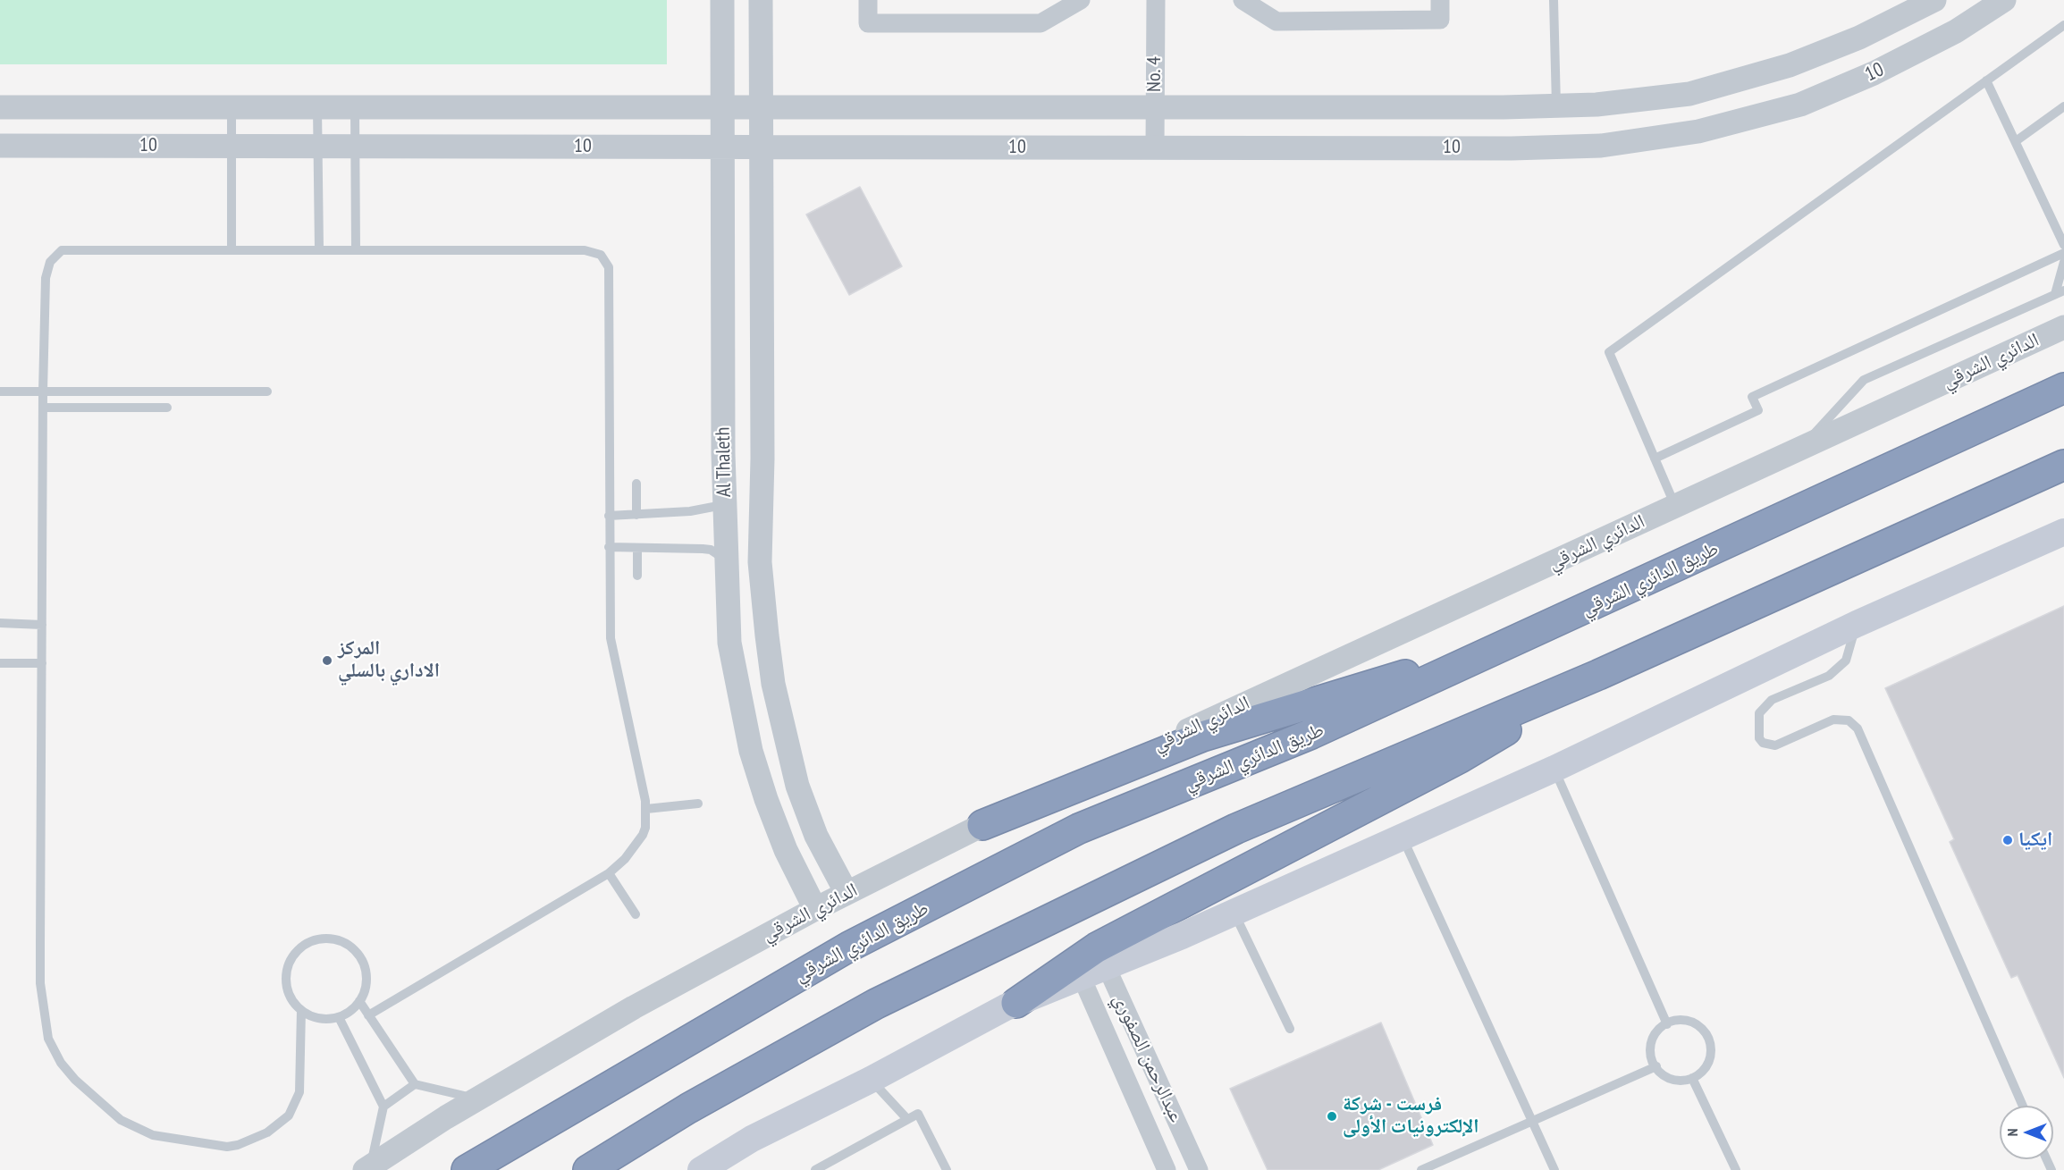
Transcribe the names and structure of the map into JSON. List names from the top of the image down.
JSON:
{
  "streets": {
    "highway": ["طريق الدائري الشرقي"],
    "street": [
      "10",
      "No. 4",
      "الدائري الشرقي",
      "Al Thaleth",
      "عبدالرحمن الصفوري"
    ]
  },
  "crossings": [
    ["10", "No. 4"],
    ["10", "Al Thaleth"],
    ["الدائري الشرقي", "Al Thaleth"]
  ],
  "places": ["المركز الاداري بالسلي", "ايكيا", "فرست - شركة الإلكترونيات الأولى"],
  "north": "left"
}
